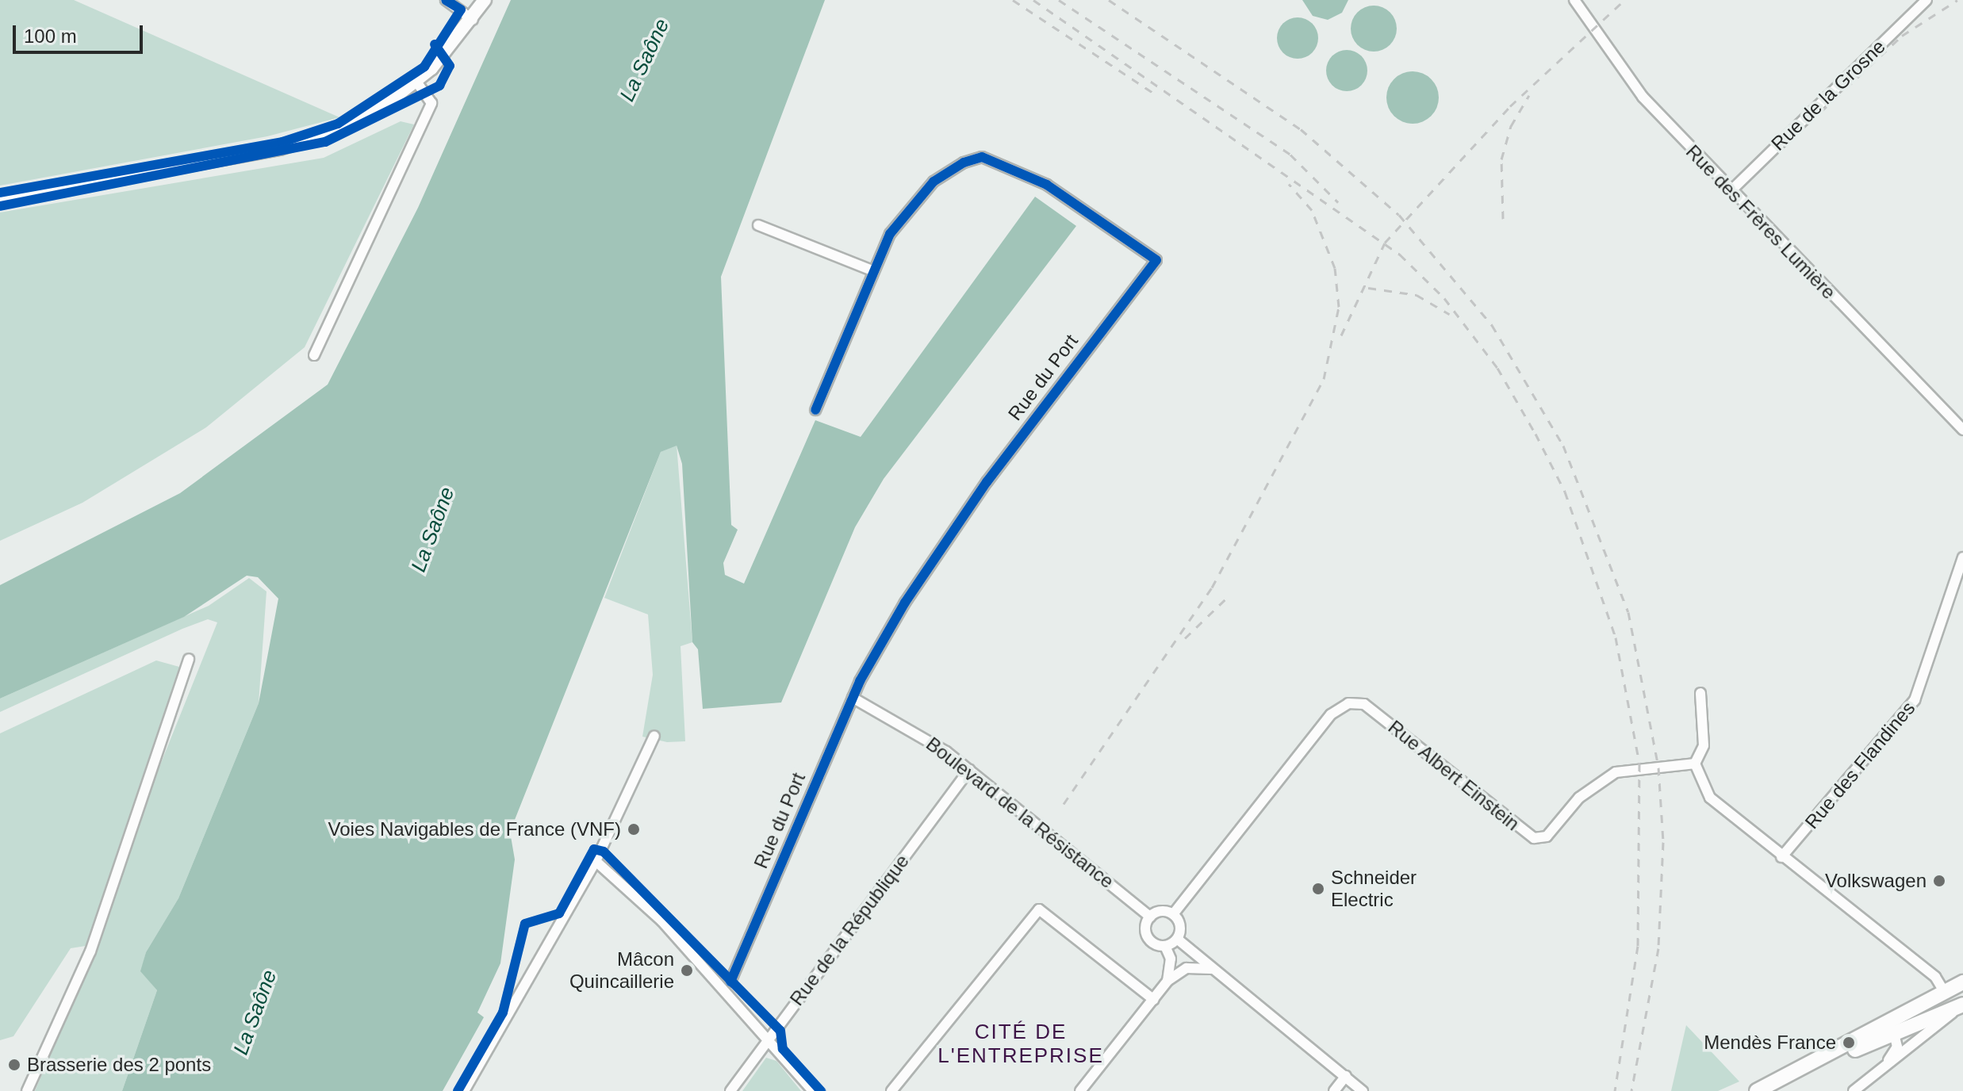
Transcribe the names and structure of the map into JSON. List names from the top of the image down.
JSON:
{
  "streets": {
    "street": [
      "Rue de la Grosne",
      "Rue des Frères Lumière",
      "Rue du Port",
      "Rue des Flandines",
      "Rue Albert Einstein",
      "Boulevard de la Résistance",
      "Rue de la République"
    ]
  },
  "crossings": [
    ["Rue de la Grosne", "Rue des Frères Lumière"],
    ["Rue du Port", "Boulevard de la Résistance"],
    ["Rue Albert Einstein", "Boulevard de la Résistance"],
    ["Boulevard de la Résistance", "Rue de la République"]
  ],
  "districts": ["CITÉ DE L'ENTREPRISE"],
  "water": ["La Saône"],
  "places": [
    "Voies Navigables de France (VNF)",
    "Volkswagen",
    "Schneider Electric",
    "Mâcon Quincaillerie",
    "Mendès France",
    "Brasserie des 2 ponts"
  ],
  "scale_bar": "100 m"
}
